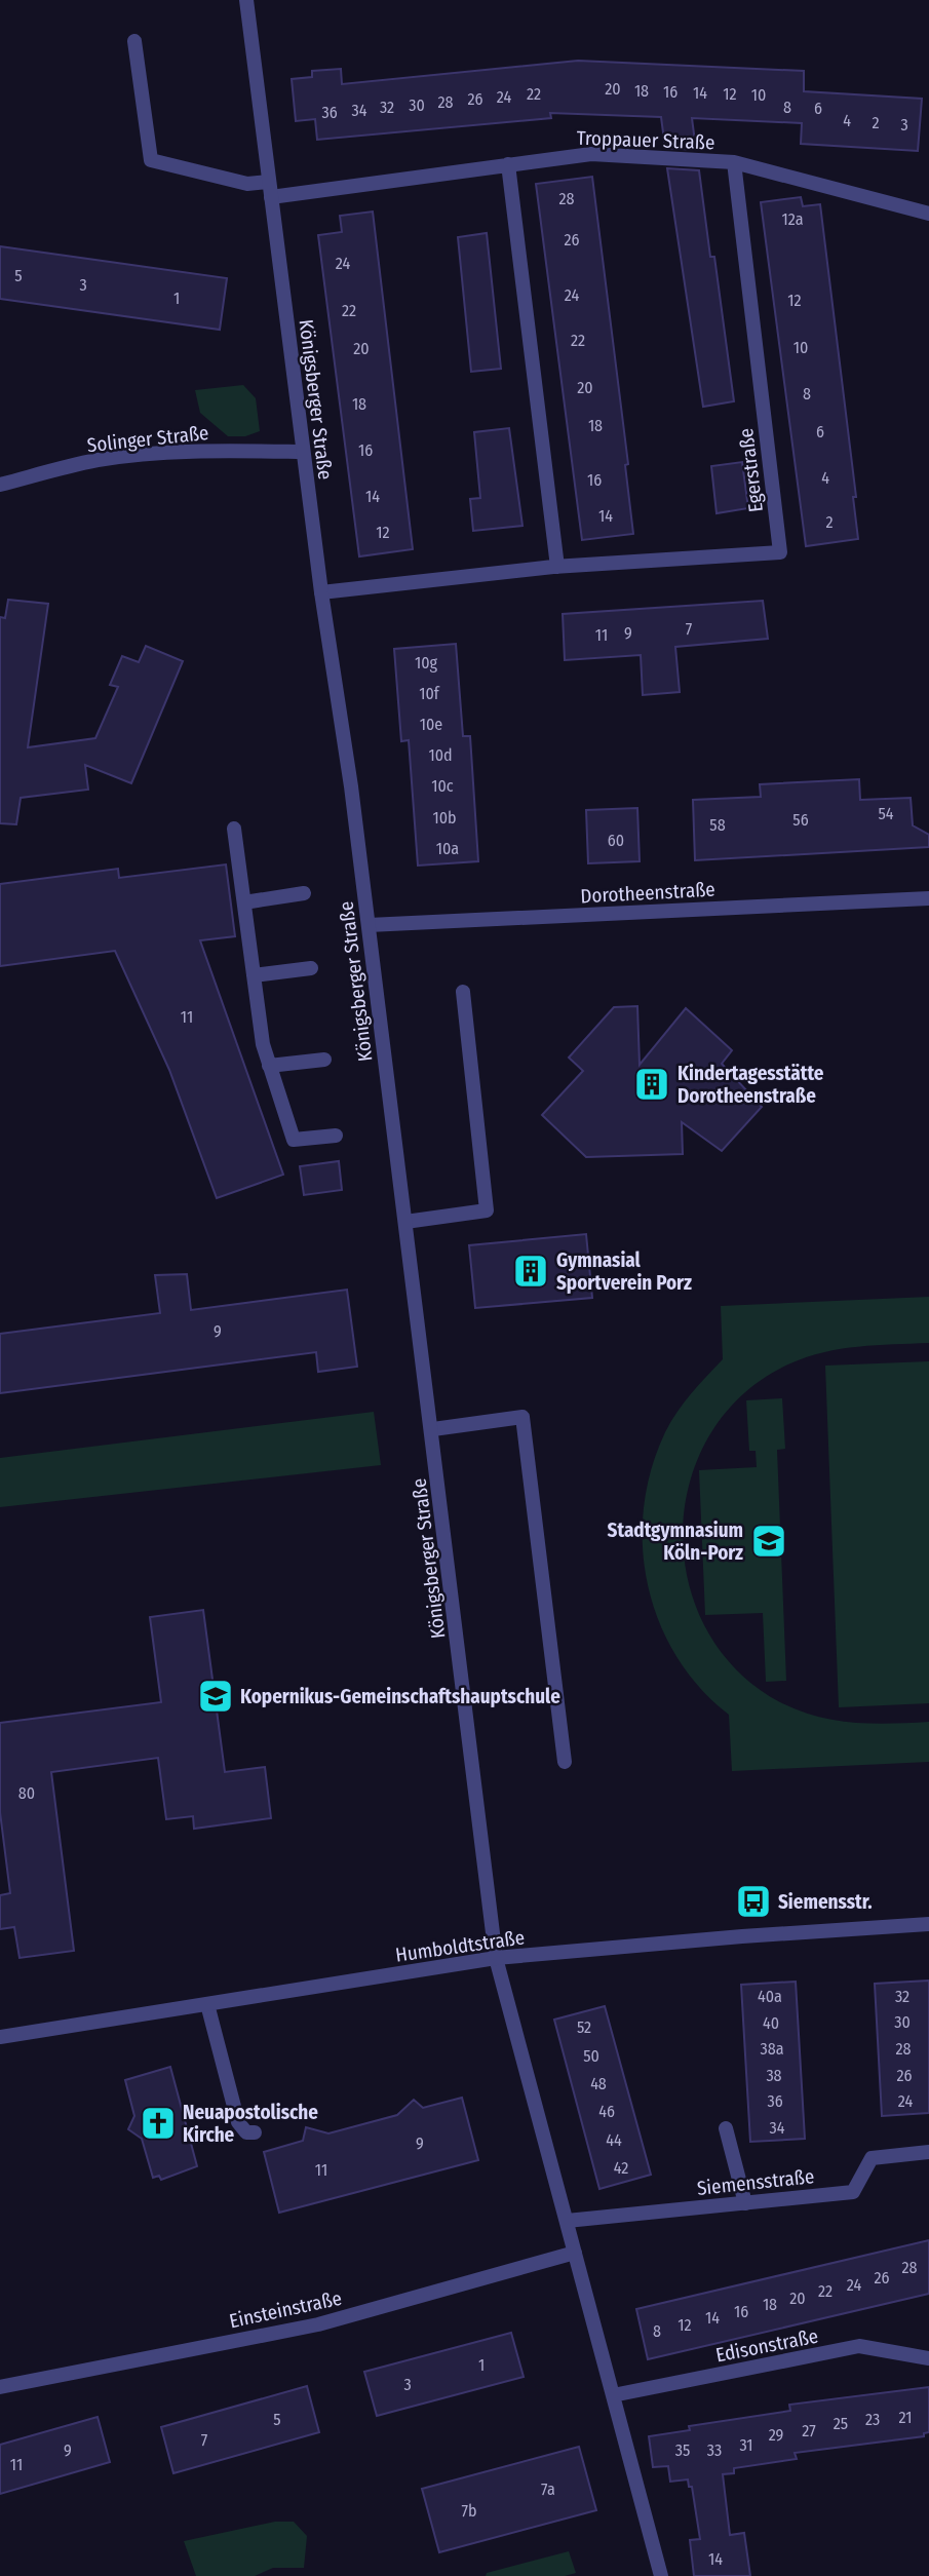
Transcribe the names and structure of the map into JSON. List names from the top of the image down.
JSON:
{
  "streets": {
    "street": [
      "Troppauer Straße",
      "Königsberger Straße",
      "Solinger Straße",
      "Egerstraße",
      "Dorotheenstraße",
      "Humboldtstraße",
      "Siemensstraße",
      "Einsteinstraße",
      "Edisonstraße"
    ]
  },
  "crossings": [
    ["Troppauer Straße", "Königsberger Straße"],
    ["Troppauer Straße", "Egerstraße"],
    ["Königsberger Straße", "Solinger Straße"],
    ["Königsberger Straße", "Egerstraße"],
    ["Königsberger Straße", "Dorotheenstraße"],
    ["Königsberger Straße", "Humboldtstraße"]
  ],
  "places": {
    "building": ["Kindertagesstätte Dorotheenstraße", "Gymnasial Sportverein Porz"],
    "school or university": ["Stadtgymnasium Köln-Porz", "Kopernikus-Gemeinschaftshauptschule"],
    "bus stop": ["Siemensstr."],
    "church": ["Neuapostolische Kirche"]
  },
  "house_numbers": [
    "20",
    "18",
    "16",
    "14",
    "22",
    "12",
    "10",
    "24",
    "26",
    "28",
    "30",
    "32",
    "8",
    "6",
    "34",
    "36",
    "4",
    "2",
    "3",
    "28",
    "12a",
    "26",
    "24",
    "5",
    "3",
    "24",
    "1",
    "12",
    "22",
    "22",
    "10",
    "20",
    "20",
    "8",
    "18",
    "18",
    "6",
    "16",
    "4",
    "16",
    "14",
    "14",
    "2",
    "12",
    "7",
    "9",
    "11",
    "10g",
    "10f",
    "10e",
    "10d",
    "10c",
    "54",
    "10b",
    "56",
    "58",
    "60",
    "10a",
    "11",
    "9",
    "80",
    "40a",
    "32",
    "30",
    "40",
    "52",
    "38a",
    "28",
    "50",
    "38",
    "26",
    "48",
    "36",
    "24",
    "46",
    "34",
    "44",
    "9",
    "42",
    "11",
    "28",
    "26",
    "24",
    "22",
    "20",
    "18",
    "16",
    "14",
    "12",
    "8",
    "1",
    "3",
    "21",
    "5",
    "23",
    "25",
    "27",
    "29",
    "7",
    "31",
    "9",
    "35",
    "33",
    "11",
    "7a",
    "7b",
    "14"
  ]
}
